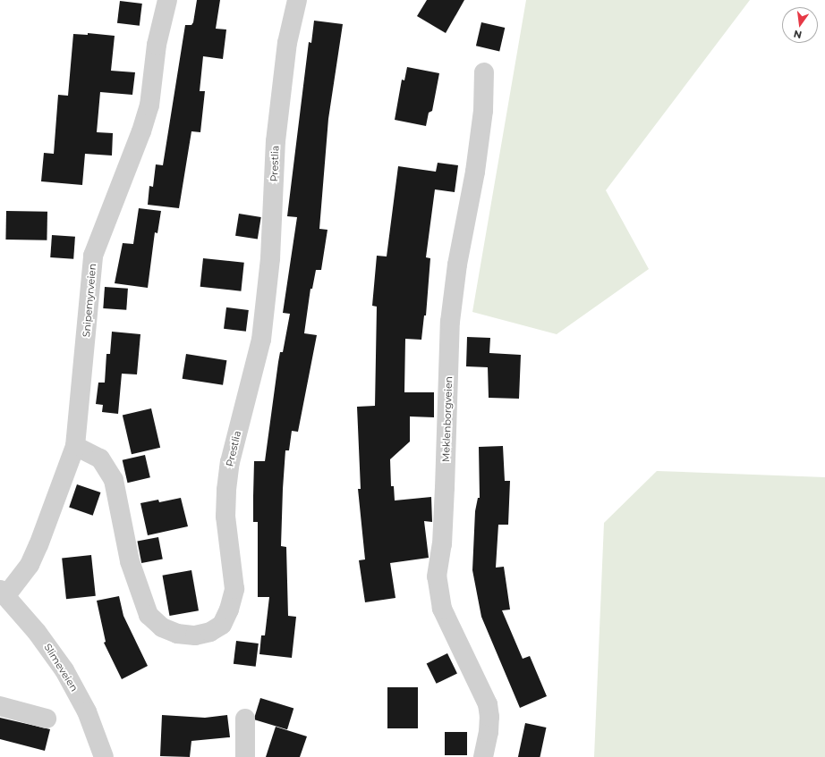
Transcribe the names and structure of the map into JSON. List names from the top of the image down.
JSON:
{
  "streets": {
    "street": [
      "Prestlia",
      "Snipemyrveien",
      "Meklenborgveien",
      "Slimeveien"
    ]
  },
  "crossings": [
    ["Prestlia", "Snipemyrveien"],
    ["Snipemyrveien", "Slimeveien"]
  ],
  "north": "bottom"
}
